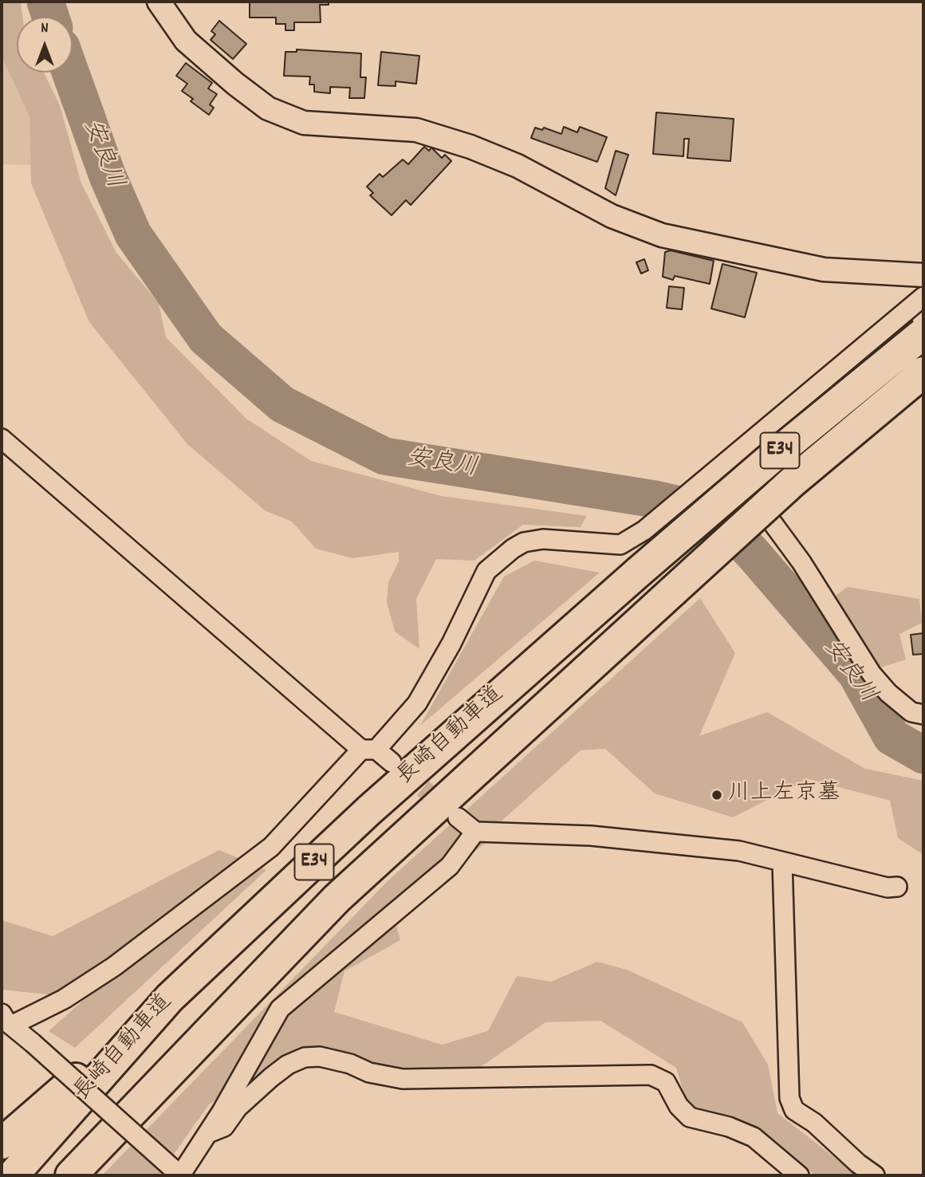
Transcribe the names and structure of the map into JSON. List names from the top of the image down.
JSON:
{
  "streets": {
    "highway": ["E34", "長崎自動車道"]
  },
  "water": ["安良川"],
  "places": ["川上左京墓"],
  "north": "top"
}
